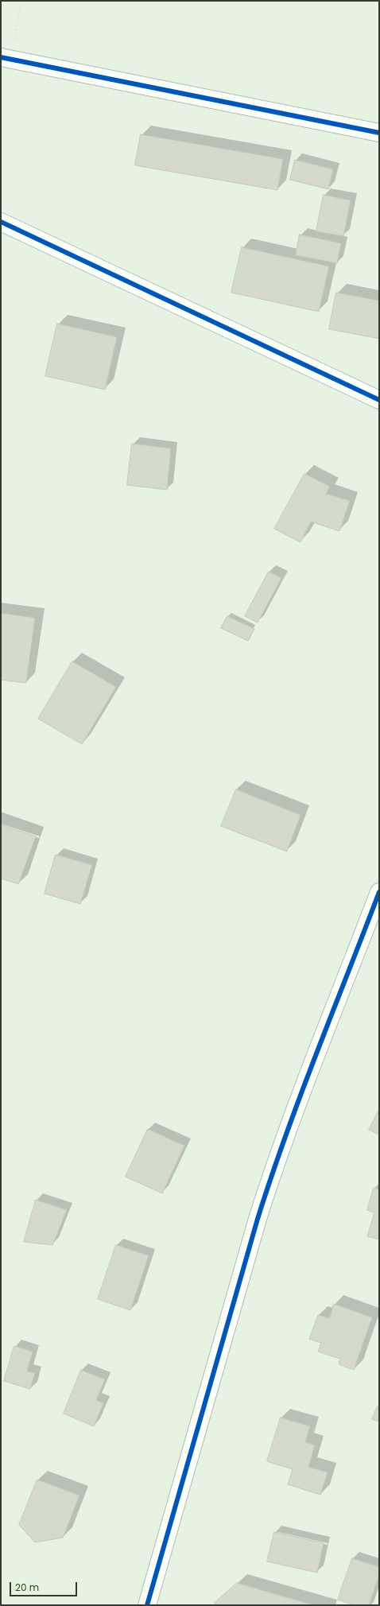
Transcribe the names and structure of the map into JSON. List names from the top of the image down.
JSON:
{
  "scale_bar": "20 m"
}
